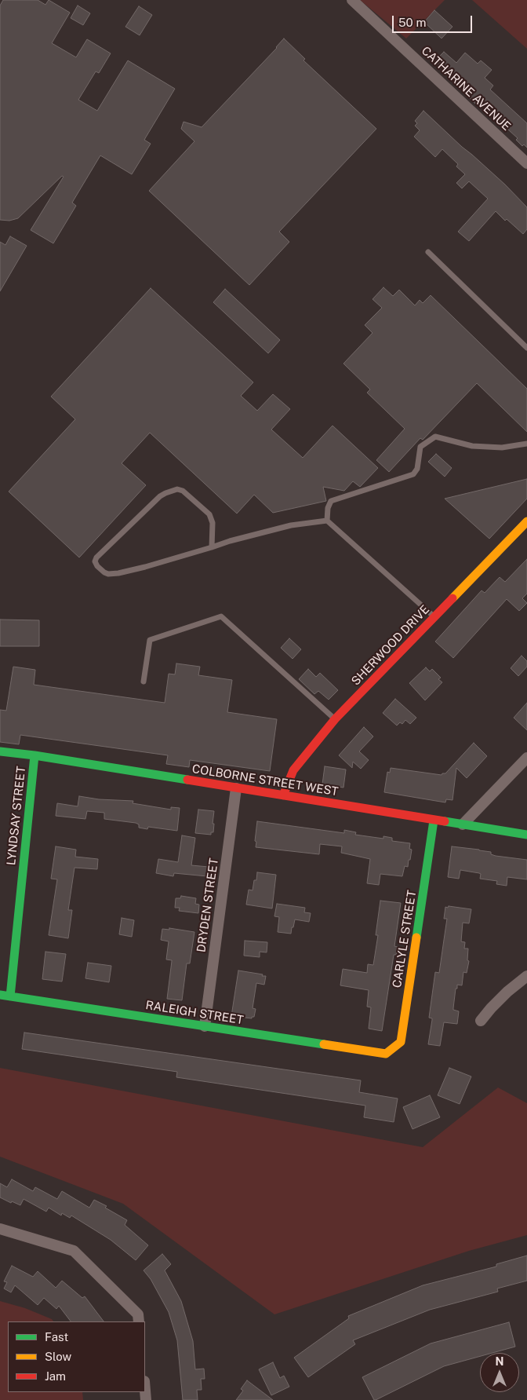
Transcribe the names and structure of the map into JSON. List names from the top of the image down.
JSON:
{
  "streets": {
    "street": [
      "CATHARINE AVENUE",
      "SHERWOOD DRIVE",
      "COLBORNE STREET WEST",
      "LYNDSAY STREET",
      "DRYDEN STREET",
      "CARLYLE STREET",
      "RALEIGH STREET"
    ]
  },
  "crossings": [
    ["SHERWOOD DRIVE", "COLBORNE STREET WEST"],
    ["COLBORNE STREET WEST", "LYNDSAY STREET"],
    ["COLBORNE STREET WEST", "DRYDEN STREET"],
    ["COLBORNE STREET WEST", "CARLYLE STREET"],
    ["LYNDSAY STREET", "RALEIGH STREET"],
    ["DRYDEN STREET", "RALEIGH STREET"],
    ["CARLYLE STREET", "RALEIGH STREET"]
  ],
  "legend": ["Fast", "Slow", "Jam"],
  "scale_bar": "50 m",
  "north": "top"
}
